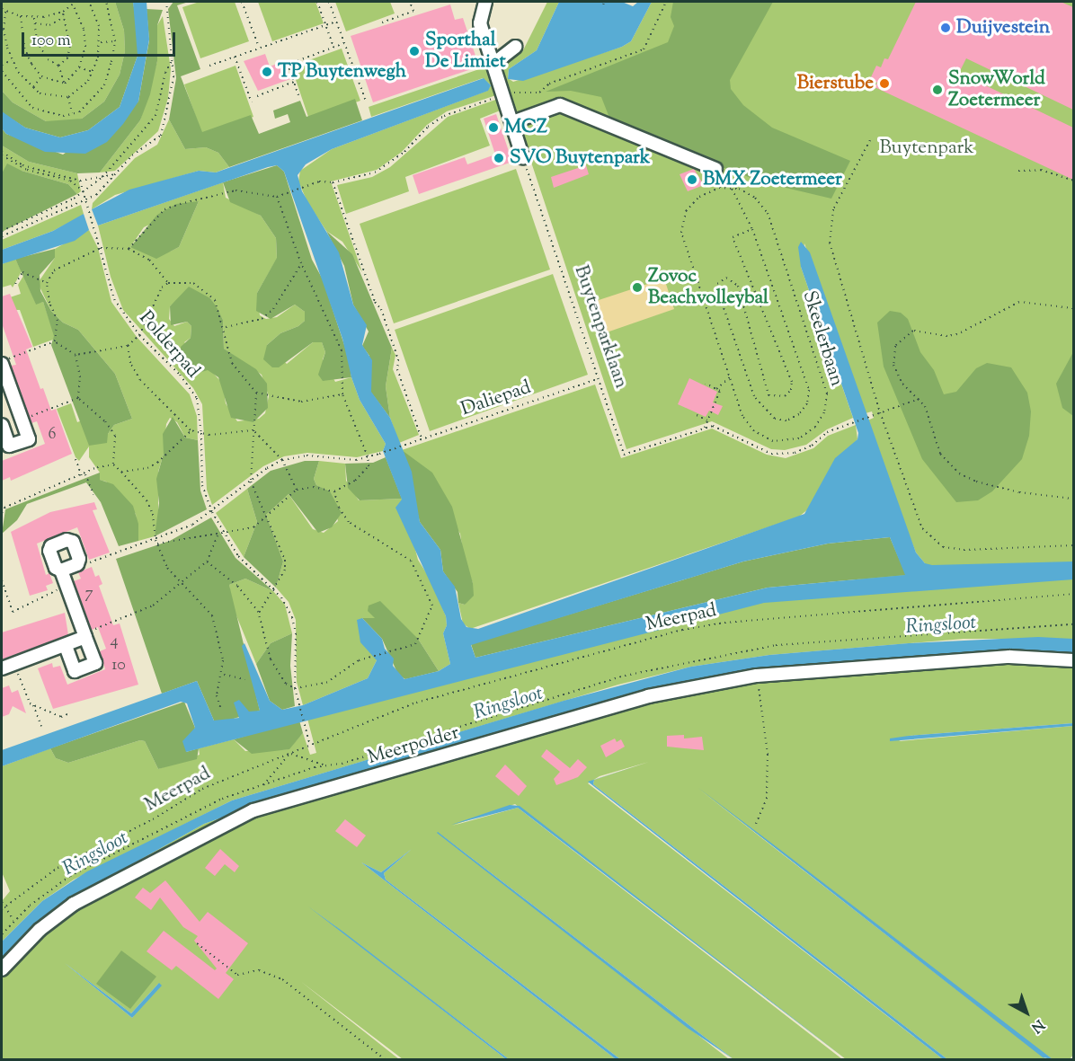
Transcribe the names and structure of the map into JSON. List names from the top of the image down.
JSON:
{
  "streets": {
    "street": ["Meerpolder"],
    "path": [
      "Buytenparklaan",
      "Skeelerbaan",
      "Polderpad",
      "Daliepad",
      "Meerpad"
    ]
  },
  "crossings": [
    ["Buytenparklaan", "Daliepad"],
    ["Polderpad", "Meerpad"]
  ],
  "water": ["Ringsloot"],
  "parks": ["Buytenpark"],
  "places": [
    "Duijvestein",
    "Sporthal De Limiet",
    "TP Buytenwegh",
    "Bierstube",
    "SnowWorld Zoetermeer",
    "MCZ",
    "SVO Buytenpark",
    "BMX Zoetermeer",
    "Zovoc Beachvolleybal"
  ],
  "house_numbers": [
    "6",
    "7",
    "4",
    "10"
  ],
  "scale_bar": "100 m",
  "north": "bottom right"
}
